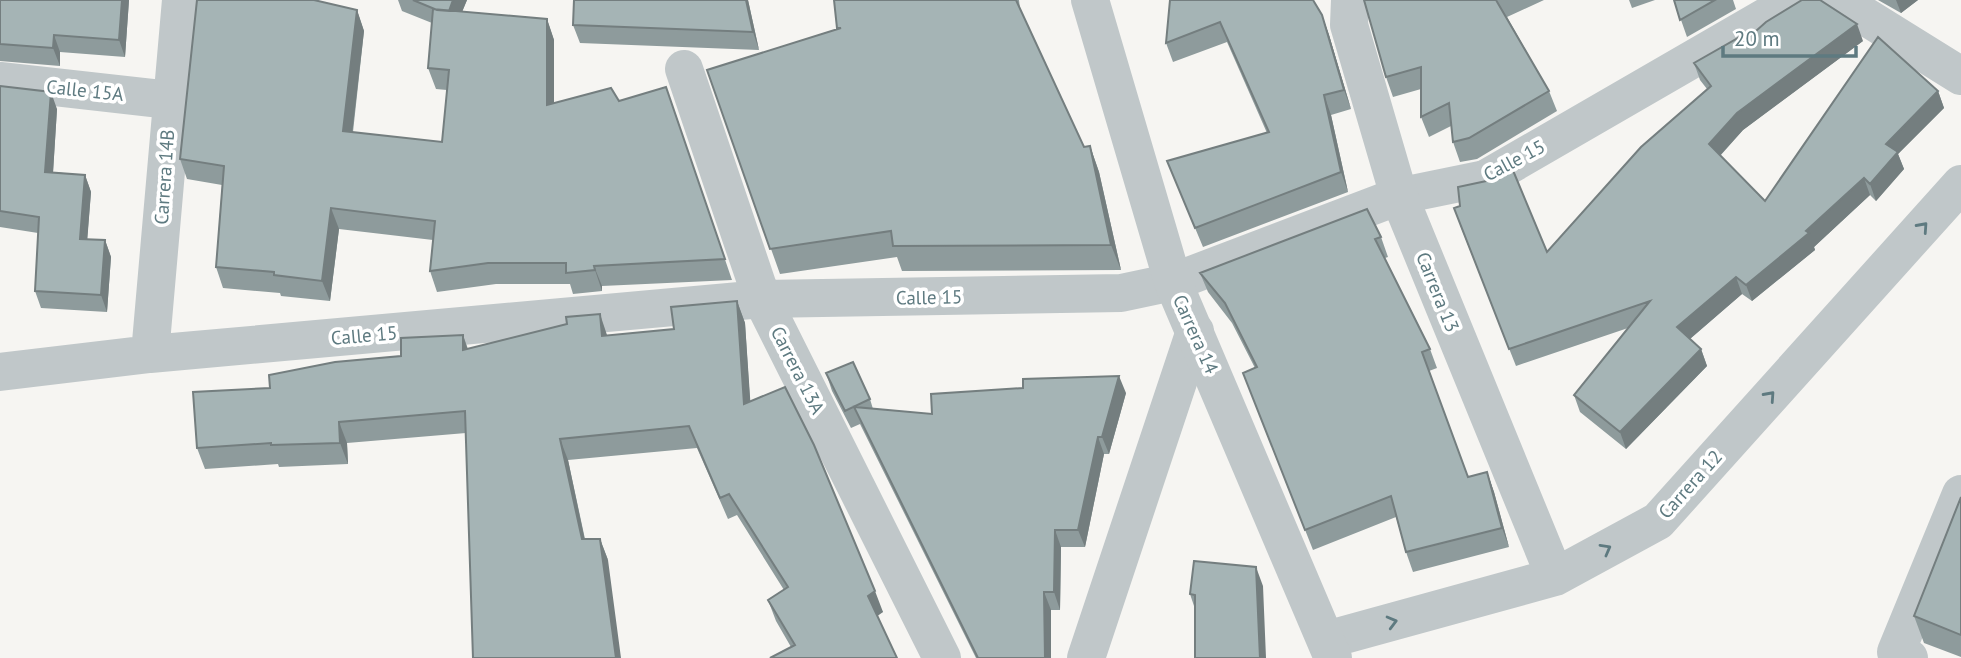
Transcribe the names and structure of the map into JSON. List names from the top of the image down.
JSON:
{
  "streets": {
    "street": [
      "Calle 15A",
      "Calle 15",
      "Carrera 14B",
      "Carrera 13",
      "Carrera 14",
      "Carrera 13A",
      "Carrera 12"
    ]
  },
  "crossings": [
    ["Calle 15A", "Carrera 14B"],
    ["Calle 15", "Carrera 14B"],
    ["Calle 15", "Carrera 13"],
    ["Calle 15", "Carrera 14"],
    ["Calle 15", "Carrera 13A"],
    ["Carrera 13", "Carrera 12"],
    ["Carrera 14", "Carrera 12"]
  ],
  "one_way": ["Carrera 12"],
  "scale_bar": "20 m"
}
